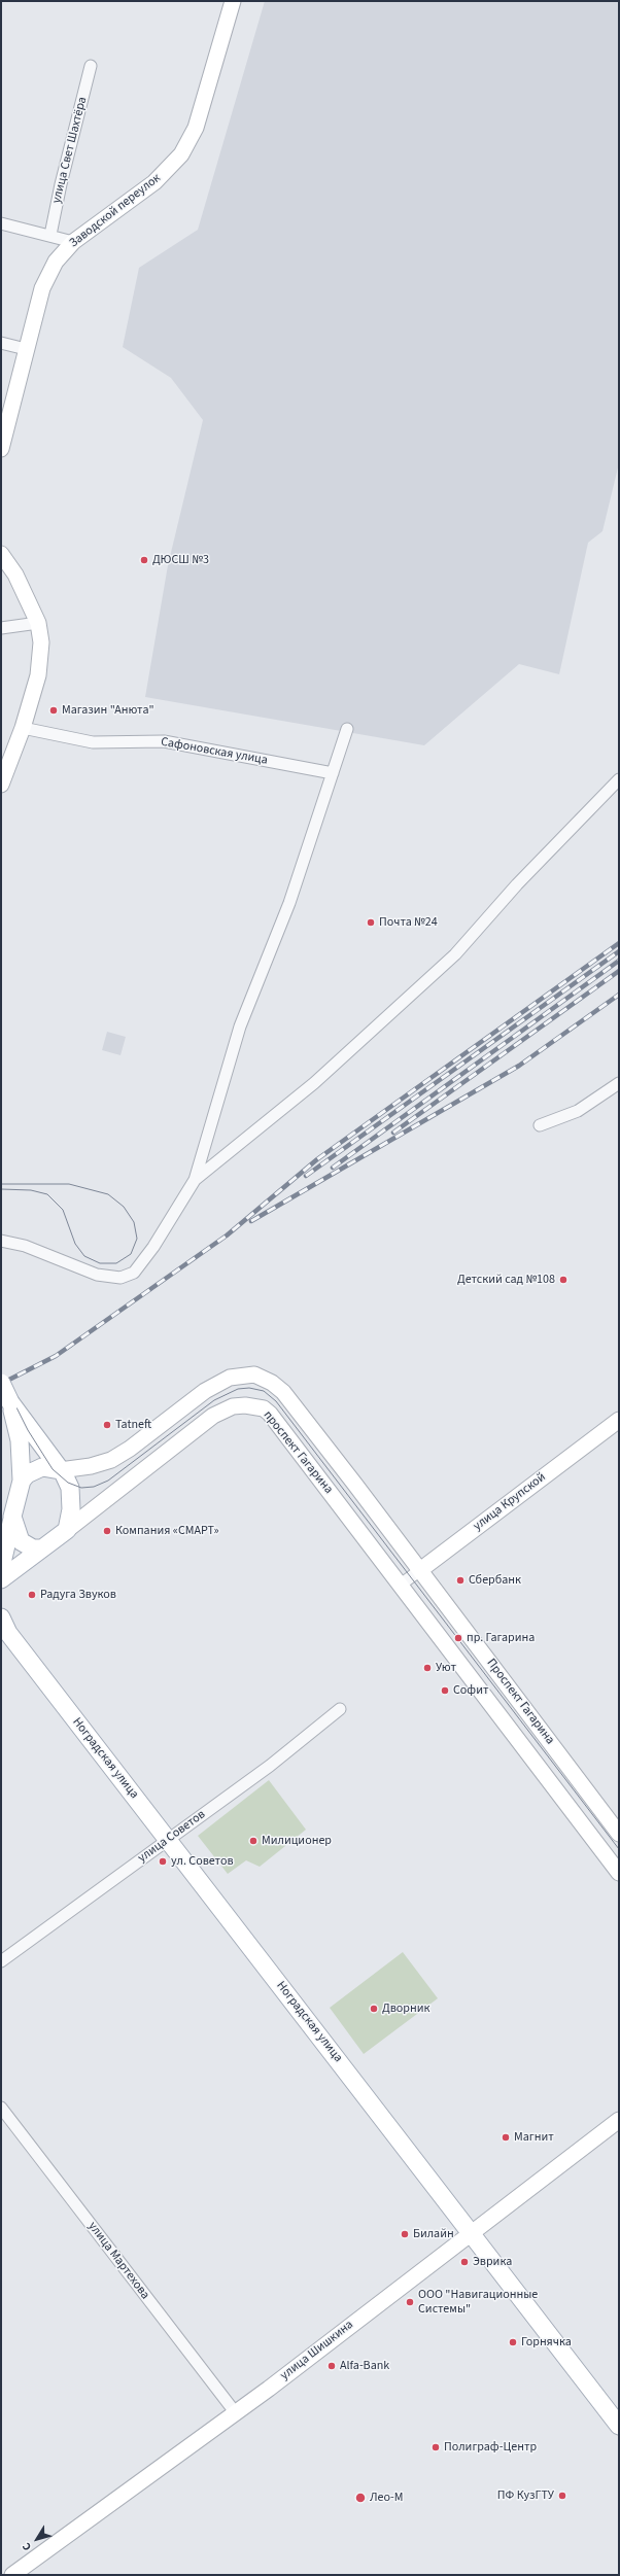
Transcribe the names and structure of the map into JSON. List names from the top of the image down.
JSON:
{
  "streets": {
    "main road": [
      "Заводской переулок",
      "проспект Гагарина",
      "улица Крупской",
      "Проспект Гагарина",
      "Ноградская улица",
      "улица Шишкина"
    ],
    "street": [
      "улица Свет Шахтёра",
      "Сафоновская улица",
      "улица Советов",
      "улица Мартехова"
    ]
  },
  "crossings": [
    ["проспект Гагарина", "улица Крупской"],
    ["проспект Гагарина", "Проспект Гагарина"],
    ["улица Крупской", "Проспект Гагарина"],
    ["Ноградская улица", "улица Советов"],
    ["Ноградская улица", "улица Шишкина"],
    ["улица Мартехова", "улица Шишкина"]
  ],
  "places": [
    "ДЮСШ №3",
    "Магазин \"Анюта\"",
    "Почта №24",
    "Детский сад №108",
    "Tatneft",
    "Компания «СМАРТ»",
    "Сбербанк",
    "Радуга Звуков",
    "пр. Гагарина",
    "Уют",
    "Софит",
    "Милиционер",
    "ул. Советов",
    "Дворник",
    "Магнит",
    "Билайн",
    "Эврика",
    "ООО \"Навигационные Системы\"",
    "Горнячка",
    "Alfa-Bank",
    "Полиграф-Центр",
    "ПФ КузГТУ",
    "Лео-М"
  ],
  "north": "bottom left"
}
